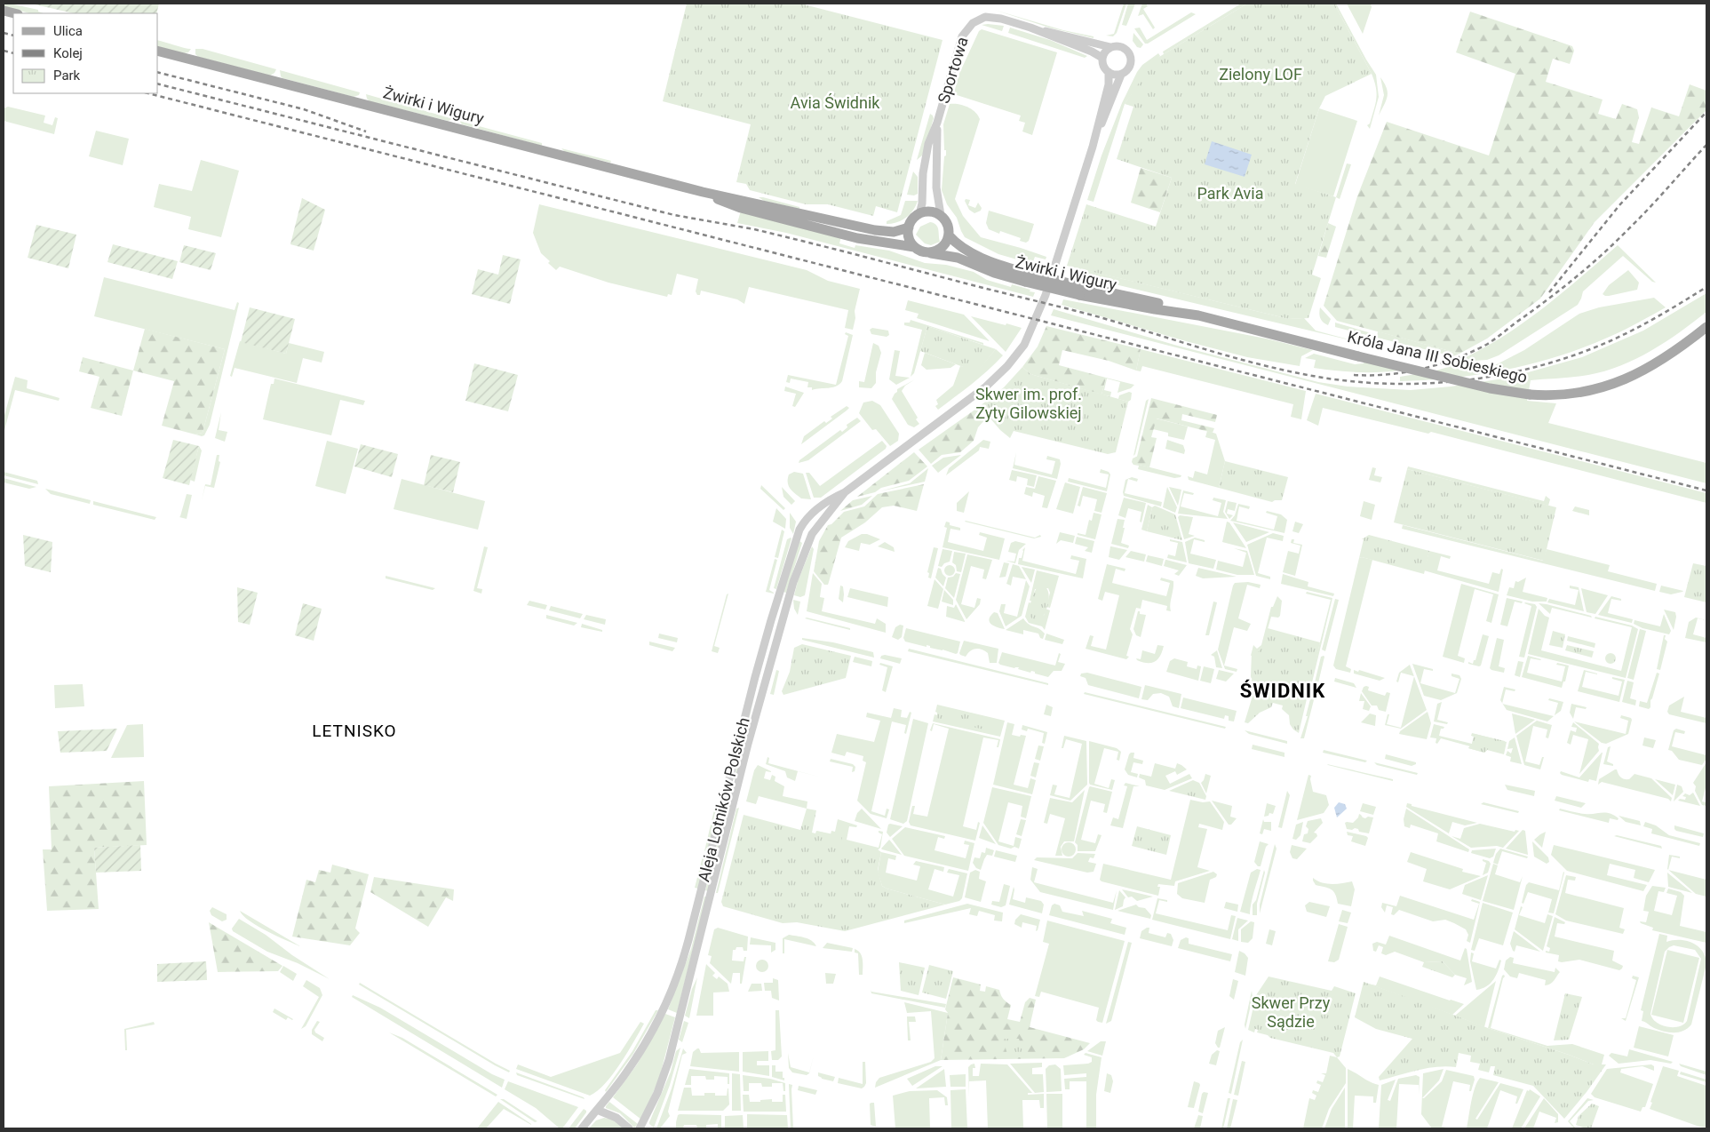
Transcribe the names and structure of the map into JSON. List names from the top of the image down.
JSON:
{
  "streets": {
    "main road": ["Żwirki i Wigury", "Króla Jana III Sobieskiego"],
    "street": ["Sportowa", "Aleja Lotników Polskich"]
  },
  "crossings": [
    ["Sportowa", "Żwirki i Wigury"],
    ["Żwirki i Wigury", "Króla Jana III Sobieskiego"]
  ],
  "districts": ["ŚWIDNIK", "LETNISKO"],
  "parks": [
    "Zielony LOF",
    "Avia Świdnik",
    "Park Avia",
    "Skwer im. prof. Zyty Gilowskiej",
    "Skwer Przy Sądzie"
  ],
  "legend": ["Ulica", "Kolej", "Park"]
}
